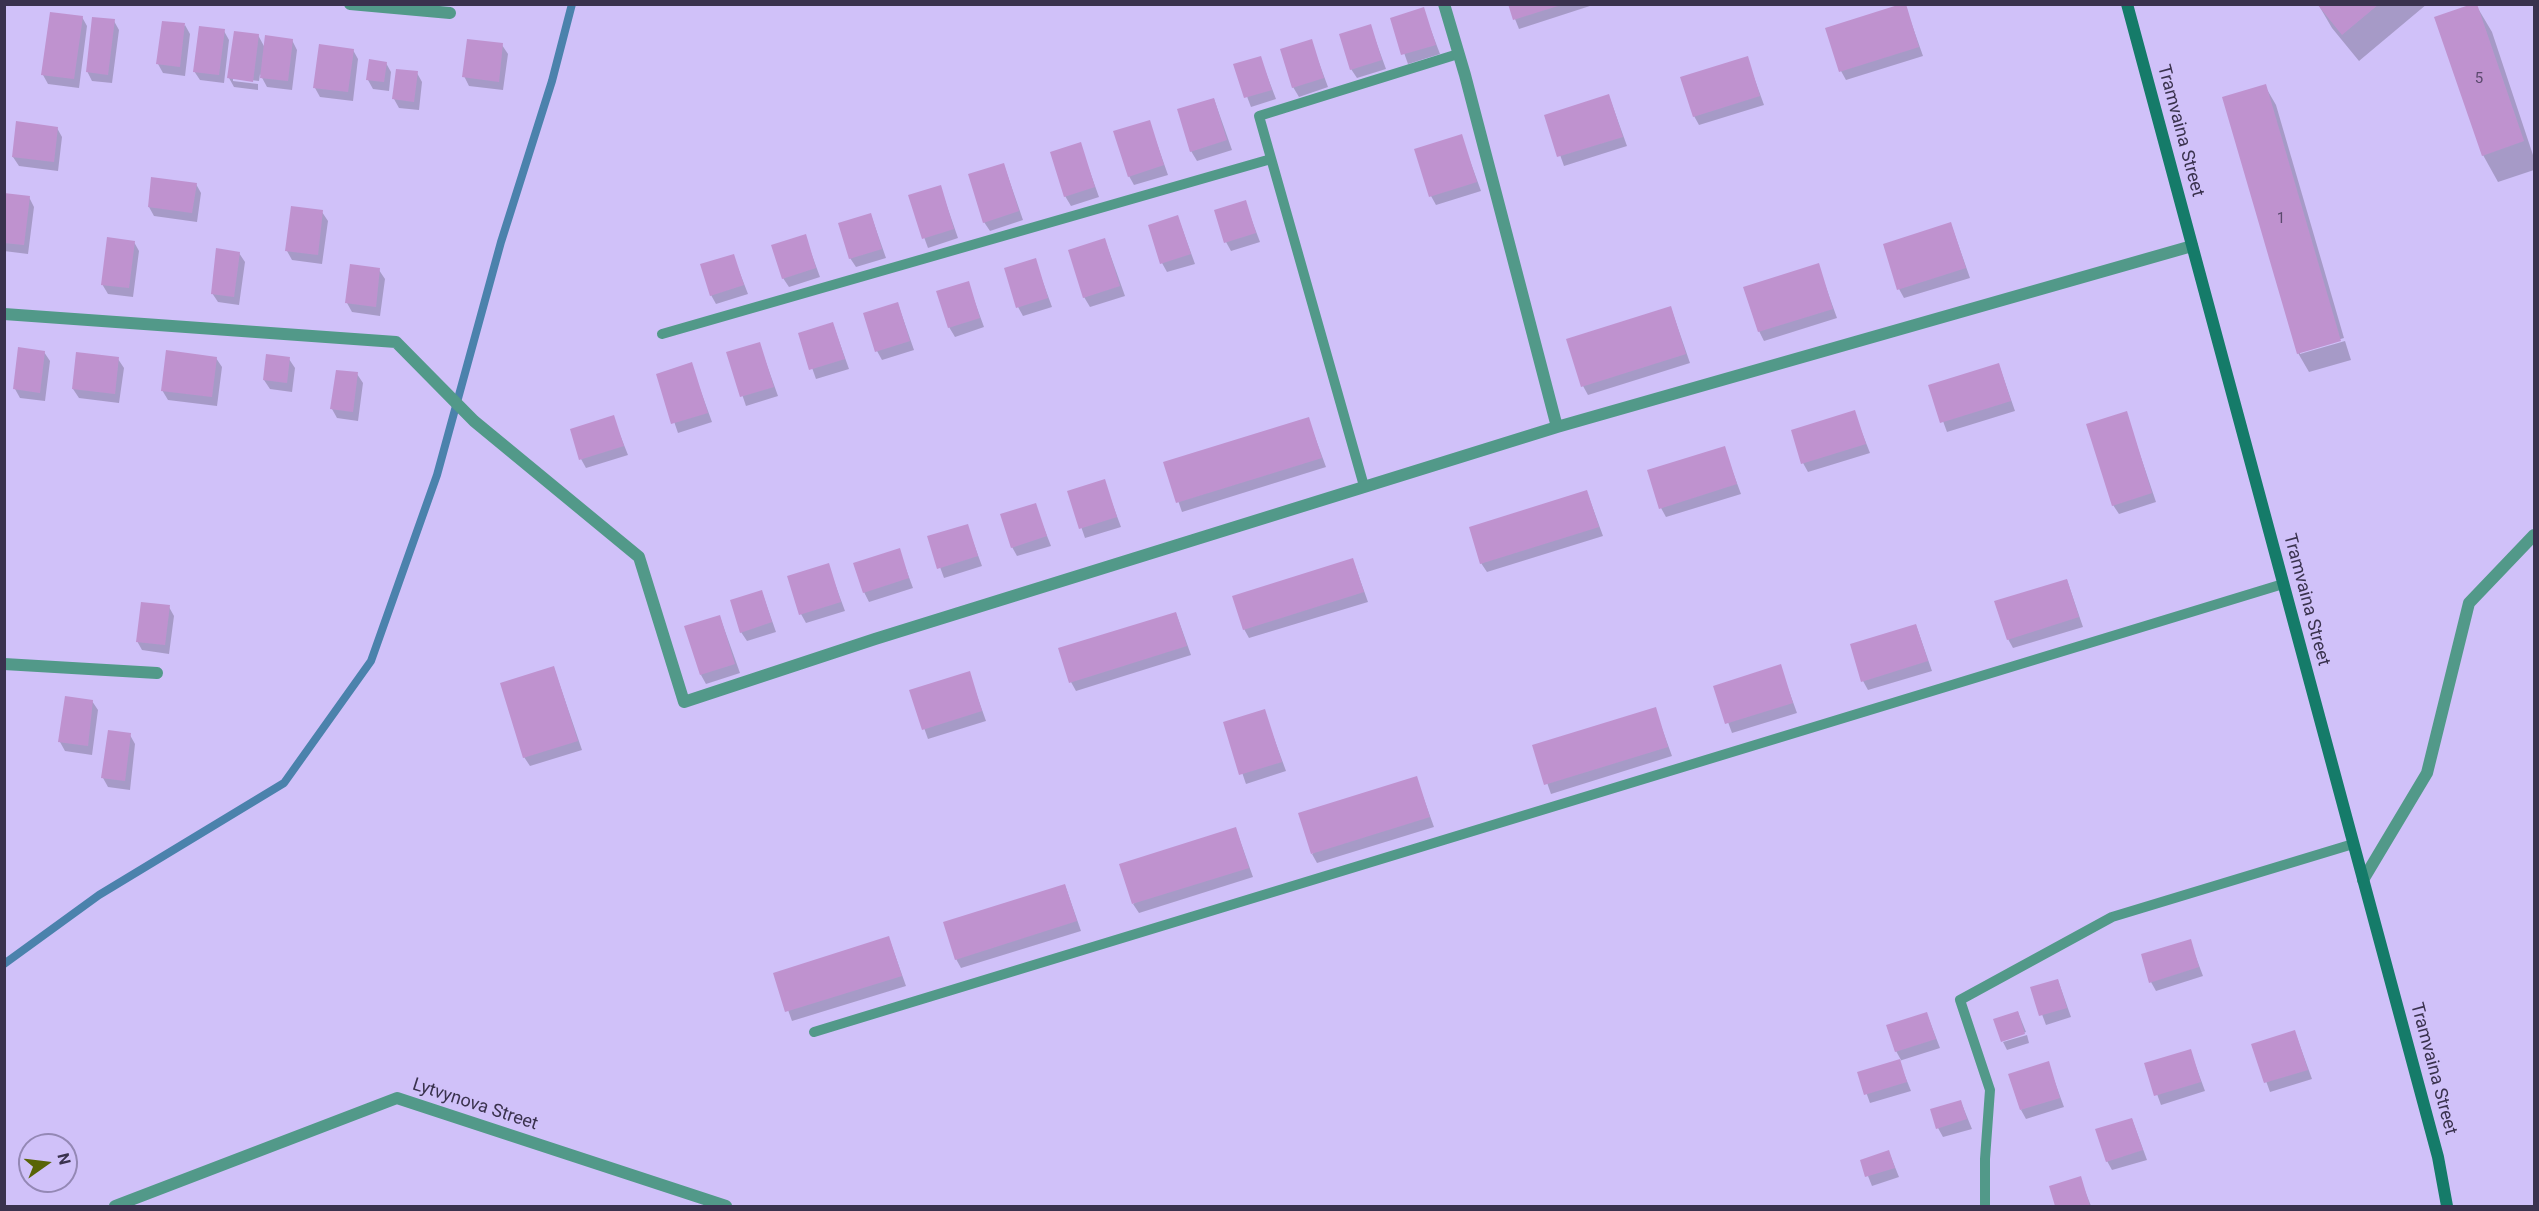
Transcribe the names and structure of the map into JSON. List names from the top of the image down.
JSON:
{
  "streets": {
    "street": ["Tramvaina Street", "Lytvynova Street"]
  },
  "house_numbers": ["5", "1"],
  "north": "right"
}
